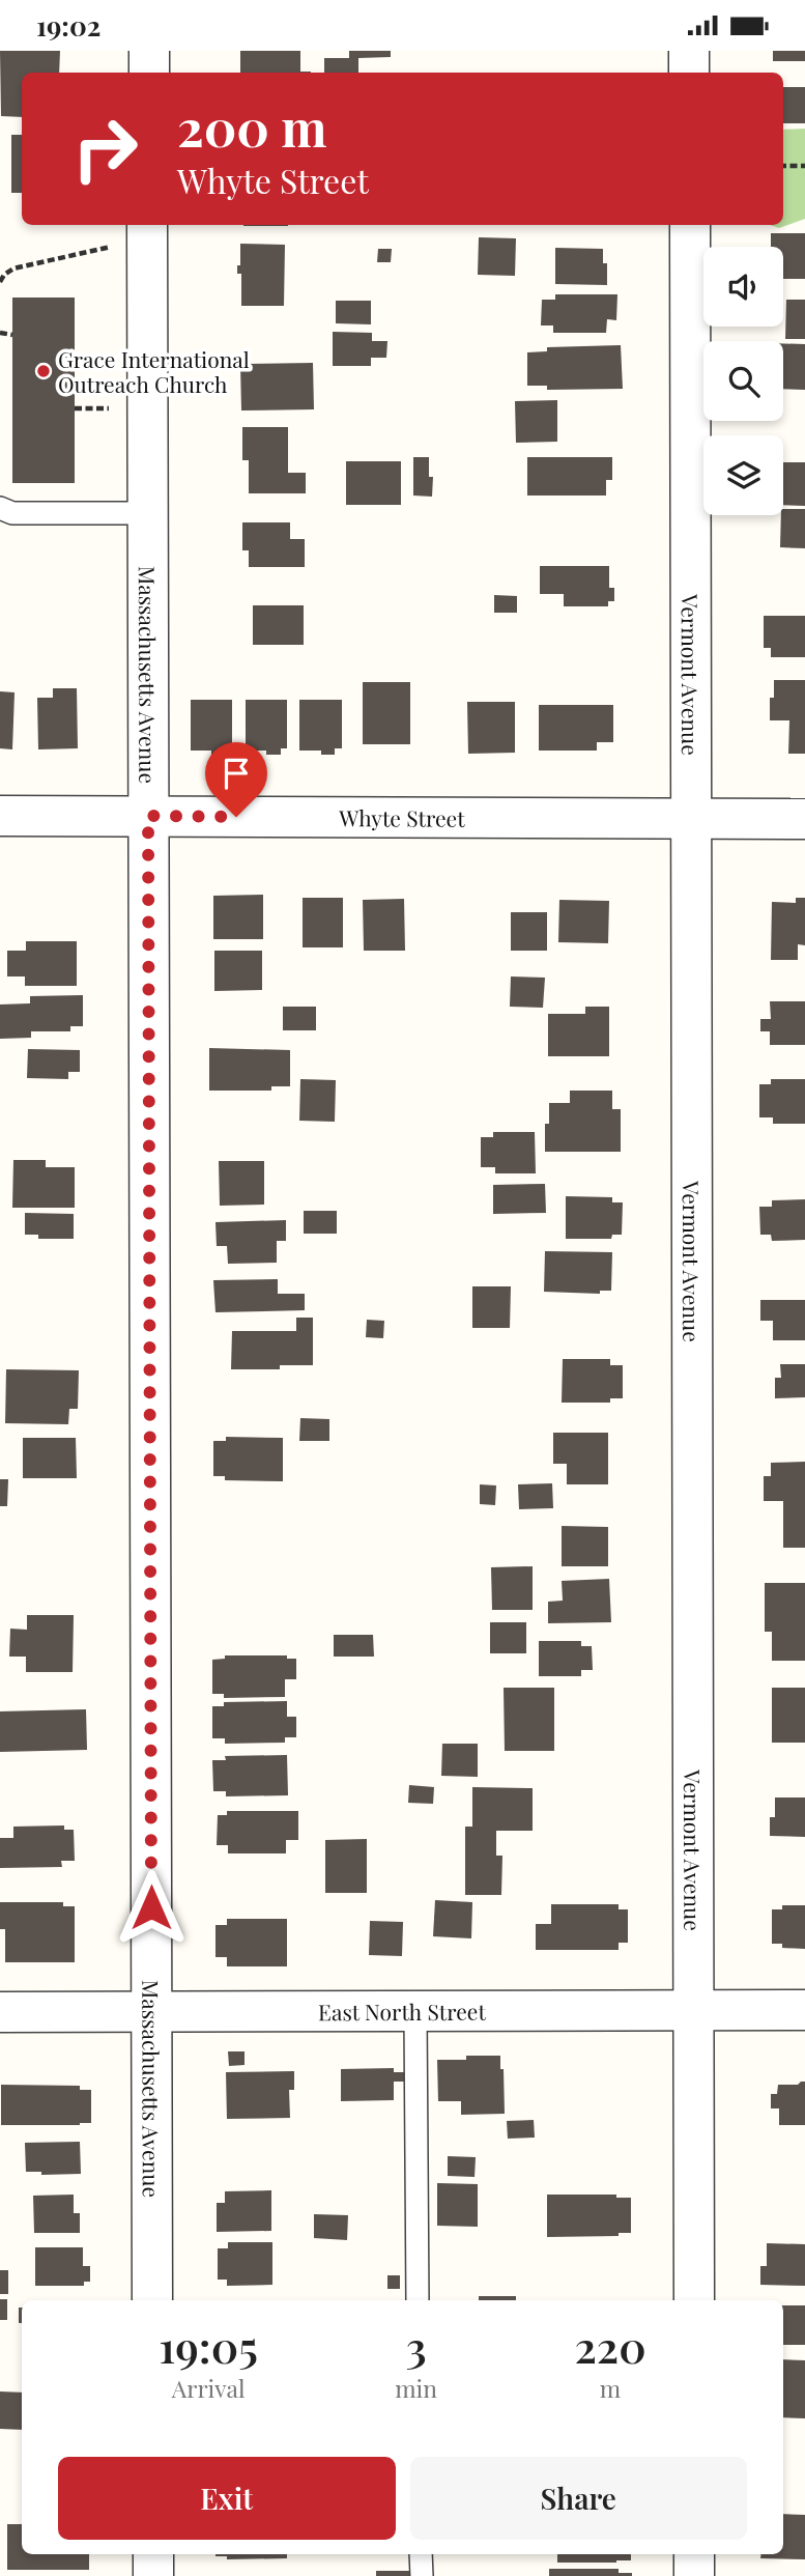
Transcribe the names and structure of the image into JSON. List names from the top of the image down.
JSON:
{
  "streets": {
    "street": [
      "Massachusetts Avenue",
      "Vermont Avenue",
      "Whyte Street",
      "East North Street"
    ]
  },
  "crossings": [
    ["Massachusetts Avenue", "Whyte Street"],
    ["Massachusetts Avenue", "East North Street"],
    ["Vermont Avenue", "Whyte Street"],
    ["Vermont Avenue", "East North Street"]
  ],
  "places": ["Grace International Outreach Church"],
  "page": {
    "status": "19:02",
    "turn": ["200 m", "Whyte Street"],
    "eta": [
      "19:05",
      "Arrival",
      "3",
      "min",
      "220",
      "m"
    ],
    "buttons": ["Exit", "Share"]
  }
}
